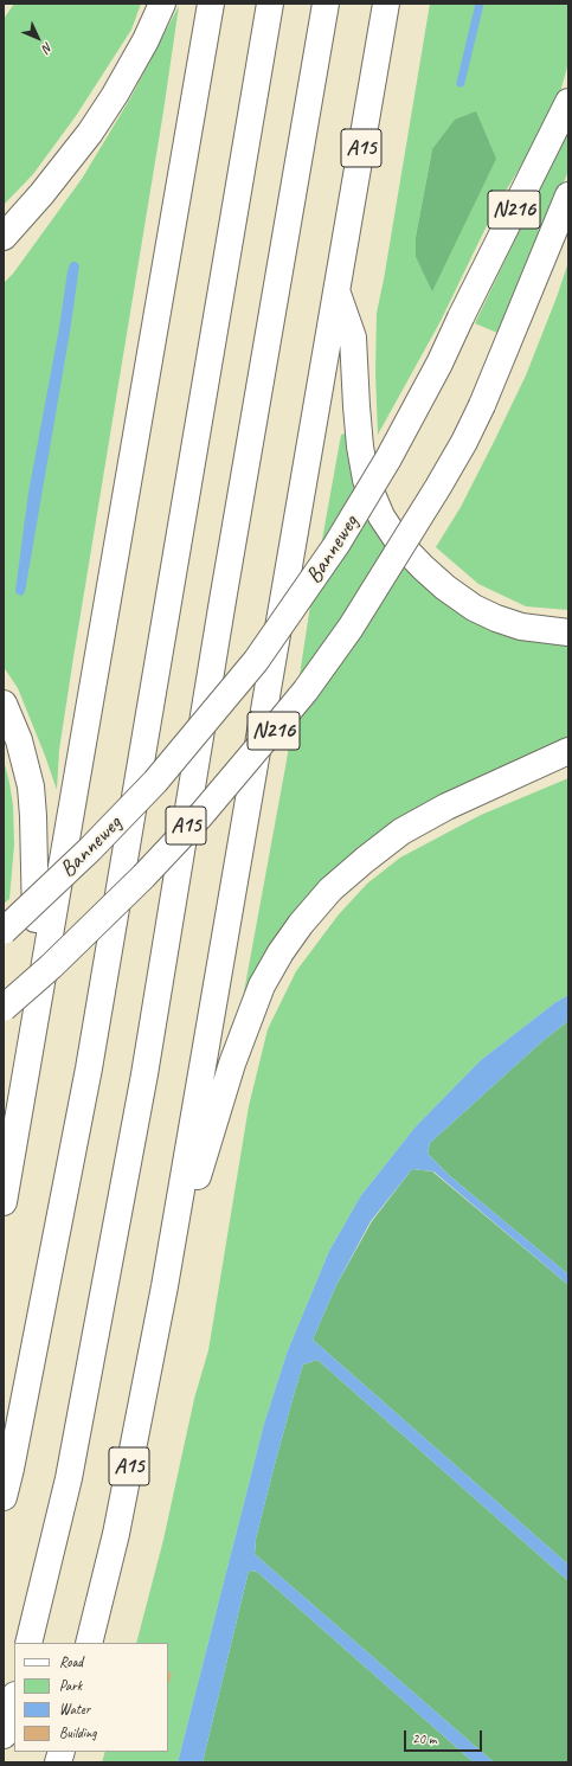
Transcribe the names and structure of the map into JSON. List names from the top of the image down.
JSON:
{
  "streets": {
    "main road": ["A15", "N216", "Banneweg"]
  },
  "legend": [
    "Road",
    "Park",
    "Water",
    "Building"
  ],
  "scale_bar": "20 m",
  "north": "bottom right"
}
